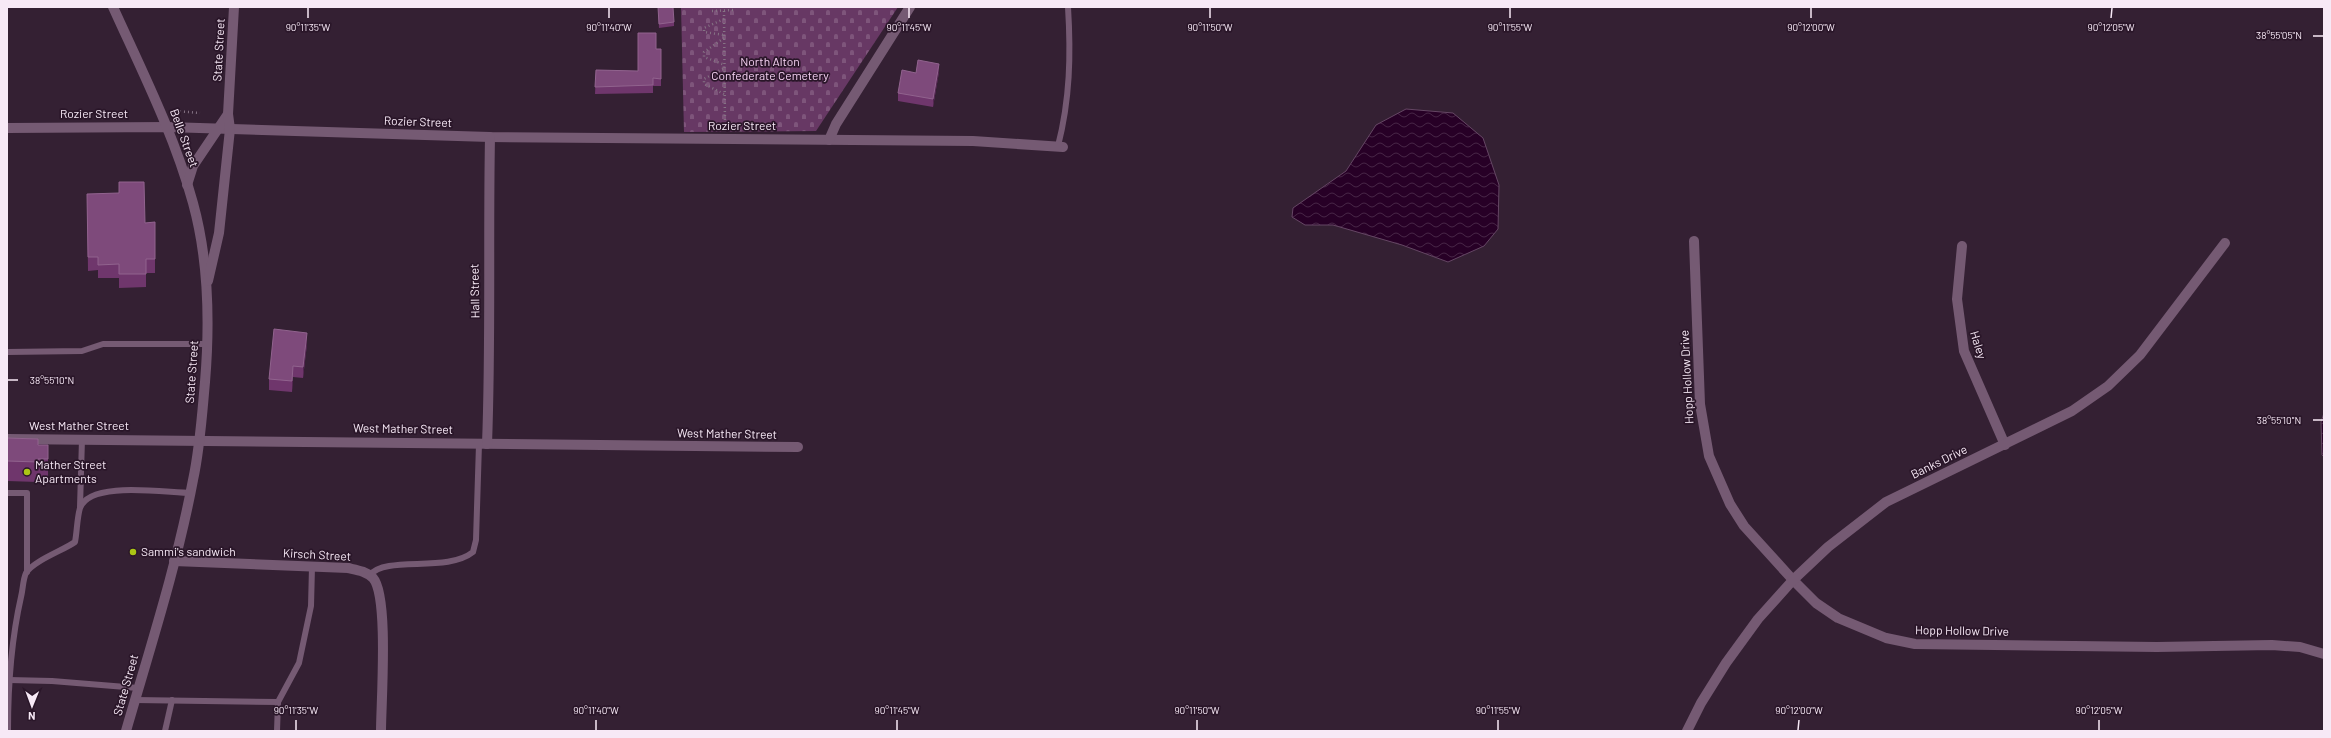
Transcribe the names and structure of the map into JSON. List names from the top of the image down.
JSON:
{
  "streets": {
    "street": [
      "State Street",
      "Rozier Street",
      "Belle Street",
      "Hall Street",
      "Haley",
      "Hopp Hollow Drive",
      "West Mather Street",
      "Banks Drive",
      "Kirsch Street"
    ]
  },
  "crossings": [
    ["State Street", "Rozier Street"],
    ["State Street", "Belle Street"],
    ["State Street", "West Mather Street"],
    ["State Street", "Kirsch Street"],
    ["Rozier Street", "Belle Street"],
    ["Rozier Street", "Hall Street"],
    ["Hall Street", "West Mather Street"],
    ["Haley", "Banks Drive"],
    ["Hopp Hollow Drive", "Banks Drive"]
  ],
  "parks": ["North Alton Confederate Cemetery"],
  "places": ["Mather Street Apartments", "Sammi's sandwich"],
  "north": "bottom",
  "coordinates": [
    "90°11'35\"W",
    "90°11'40\"W",
    "90°11'45\"W",
    "90°11'50\"W",
    "90°11'55\"W",
    "90°12'00\"W",
    "90°12'05\"W",
    "38°55'05\"N",
    "38°55'10\"N"
  ]
}
